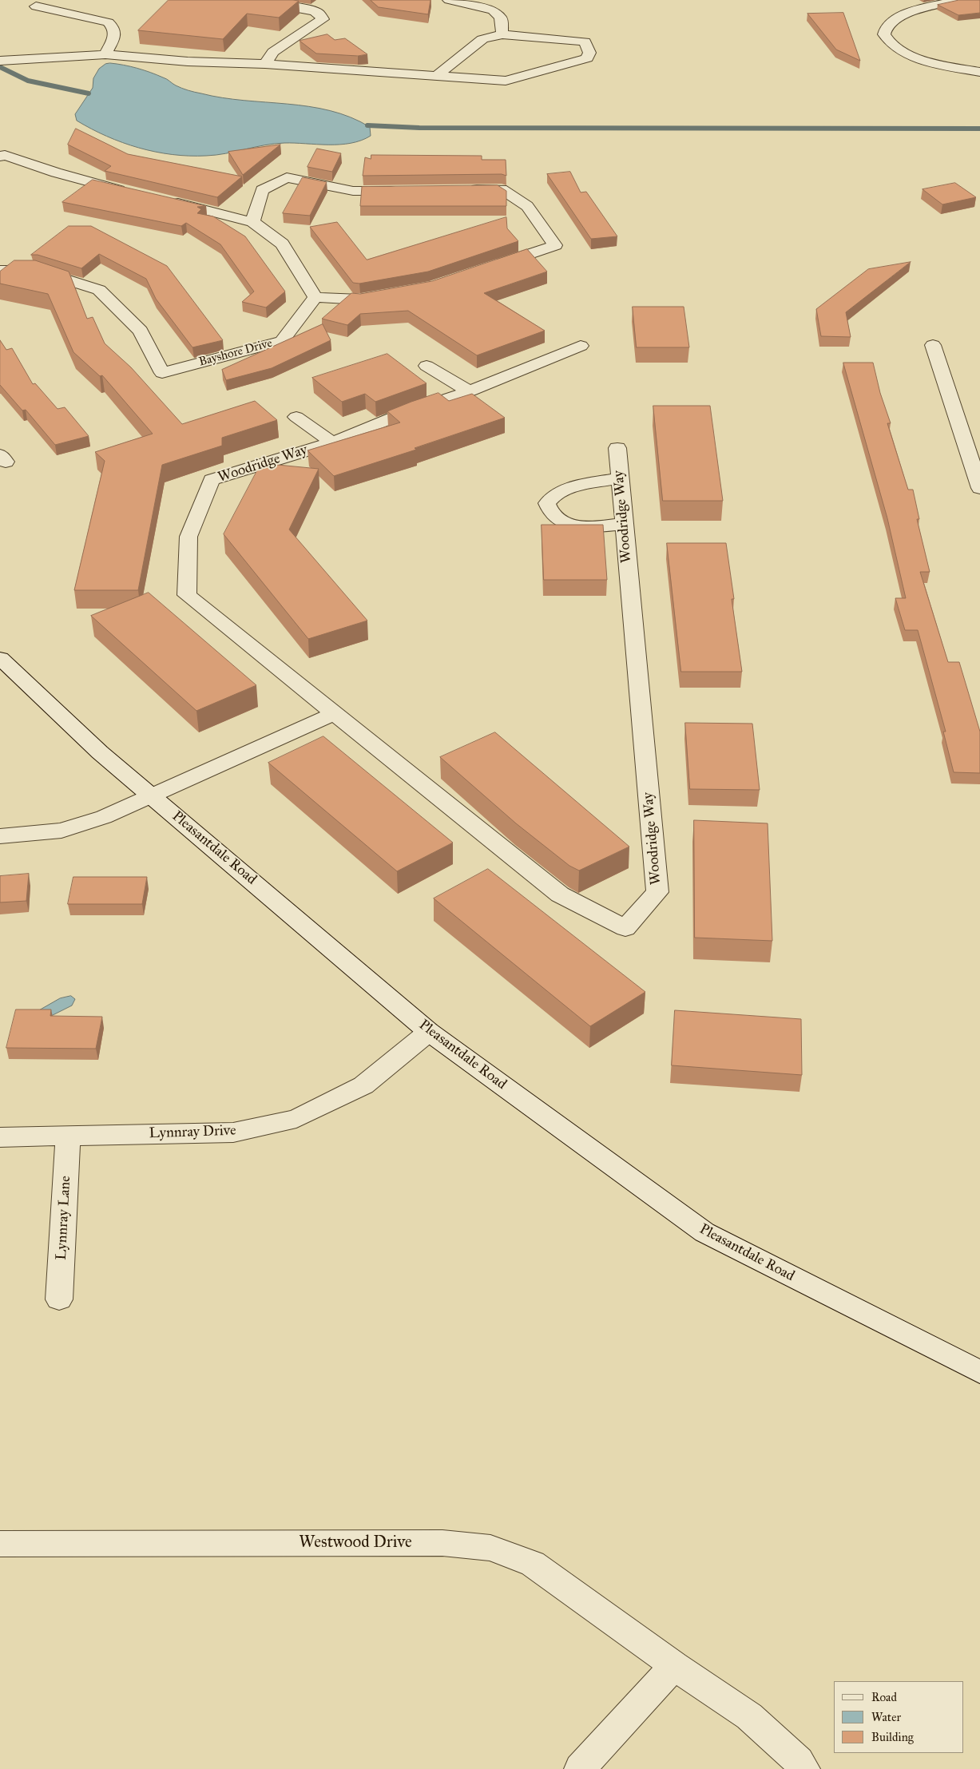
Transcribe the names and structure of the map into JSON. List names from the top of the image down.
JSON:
{
  "streets": {
    "street": [
      "Bayshore Drive",
      "Woodridge Way",
      "Pleasantdale Road",
      "Lynnray Drive",
      "Lynnray Lane",
      "Westwood Drive"
    ]
  },
  "crossings": [
    ["Pleasantdale Road", "Lynnray Drive"],
    ["Lynnray Drive", "Lynnray Lane"]
  ],
  "legend": ["Road", "Water", "Building"]
}
